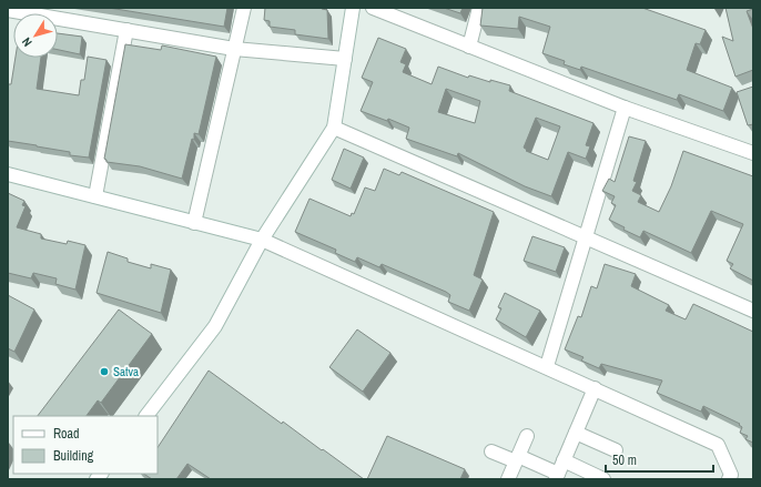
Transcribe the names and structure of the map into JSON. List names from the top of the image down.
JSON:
{
  "places": ["Satva"],
  "legend": ["Road", "Building"],
  "scale_bar": "50 m",
  "north": "bottom left"
}
